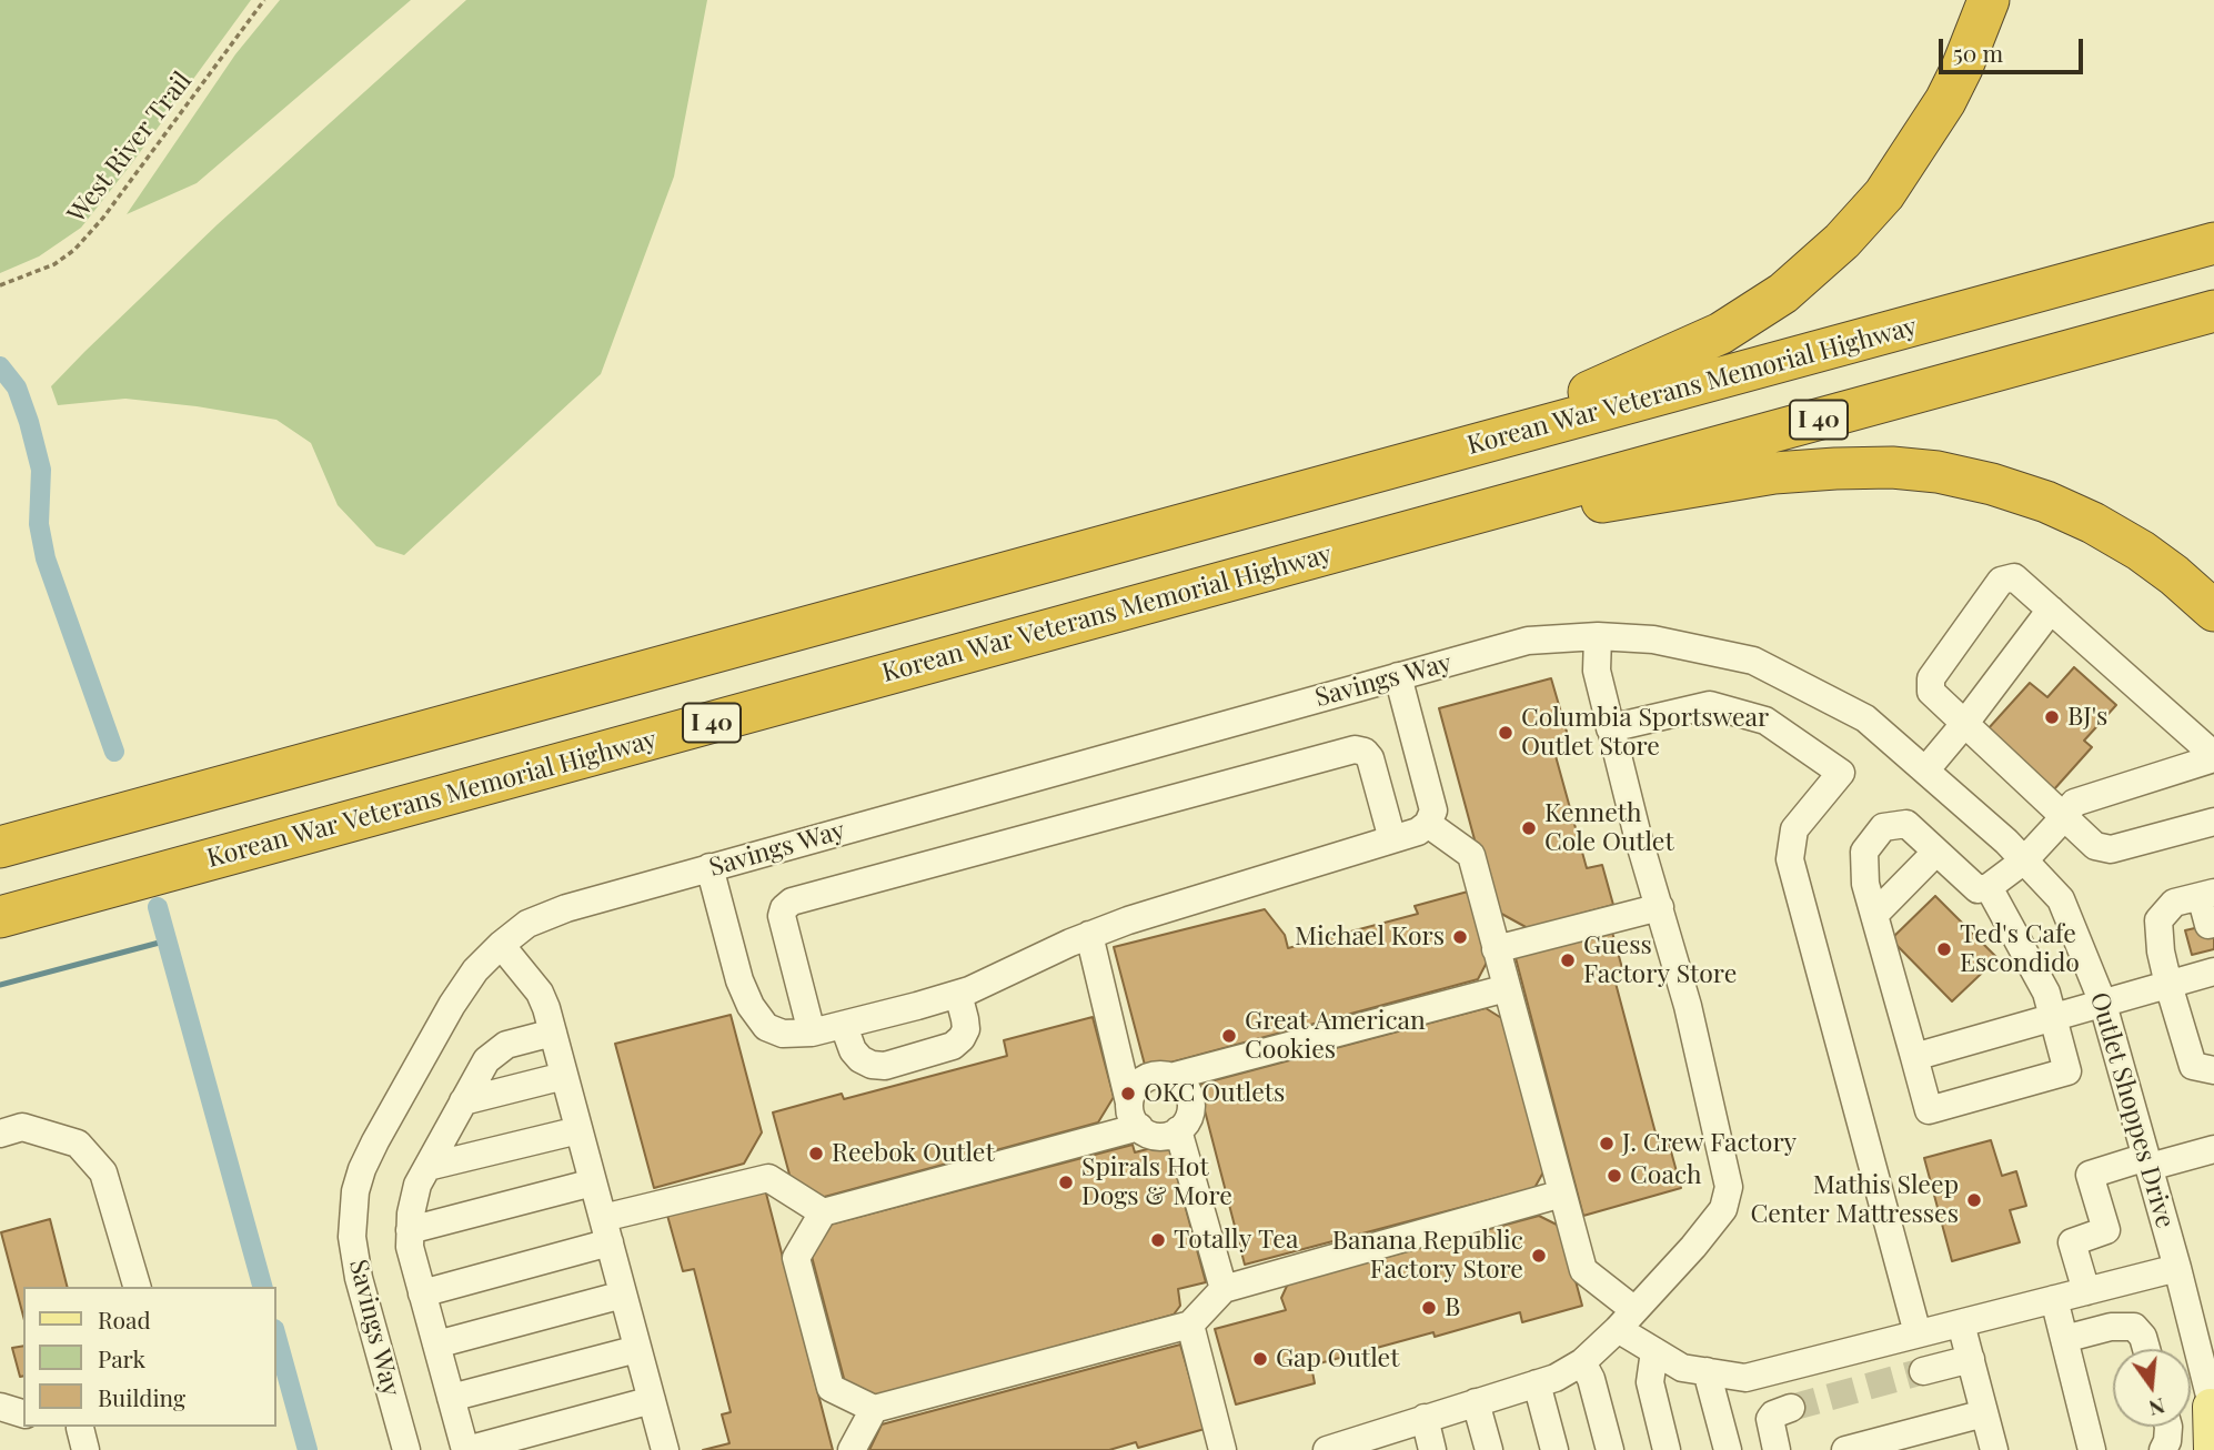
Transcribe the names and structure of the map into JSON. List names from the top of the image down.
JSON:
{
  "streets": {
    "highway": ["Korean War Veterans Memorial Highway", "I 40"],
    "street": ["Savings Way", "Outlet Shoppes Drive"],
    "path": ["West River Trail"]
  },
  "crossings": [
    ["Savings Way", "Outlet Shoppes Drive"]
  ],
  "places": [
    "BJ's",
    "Columbia Sportswear Outlet Store",
    "Kenneth Cole Outlet",
    "Michael Kors",
    "Ted's Cafe Escondido",
    "Guess Factory Store",
    "Great American Cookies",
    "OKC Outlets",
    "J. Crew Factory",
    "Reebok Outlet",
    "Coach",
    "Spirals Hot Dogs & More",
    "Mathis Sleep Center Mattresses",
    "Totally Tea",
    "Banana Republic Factory Store",
    "B",
    "Gap Outlet"
  ],
  "legend": ["Road", "Park", "Building"],
  "scale_bar": "50 m",
  "north": "bottom"
}
